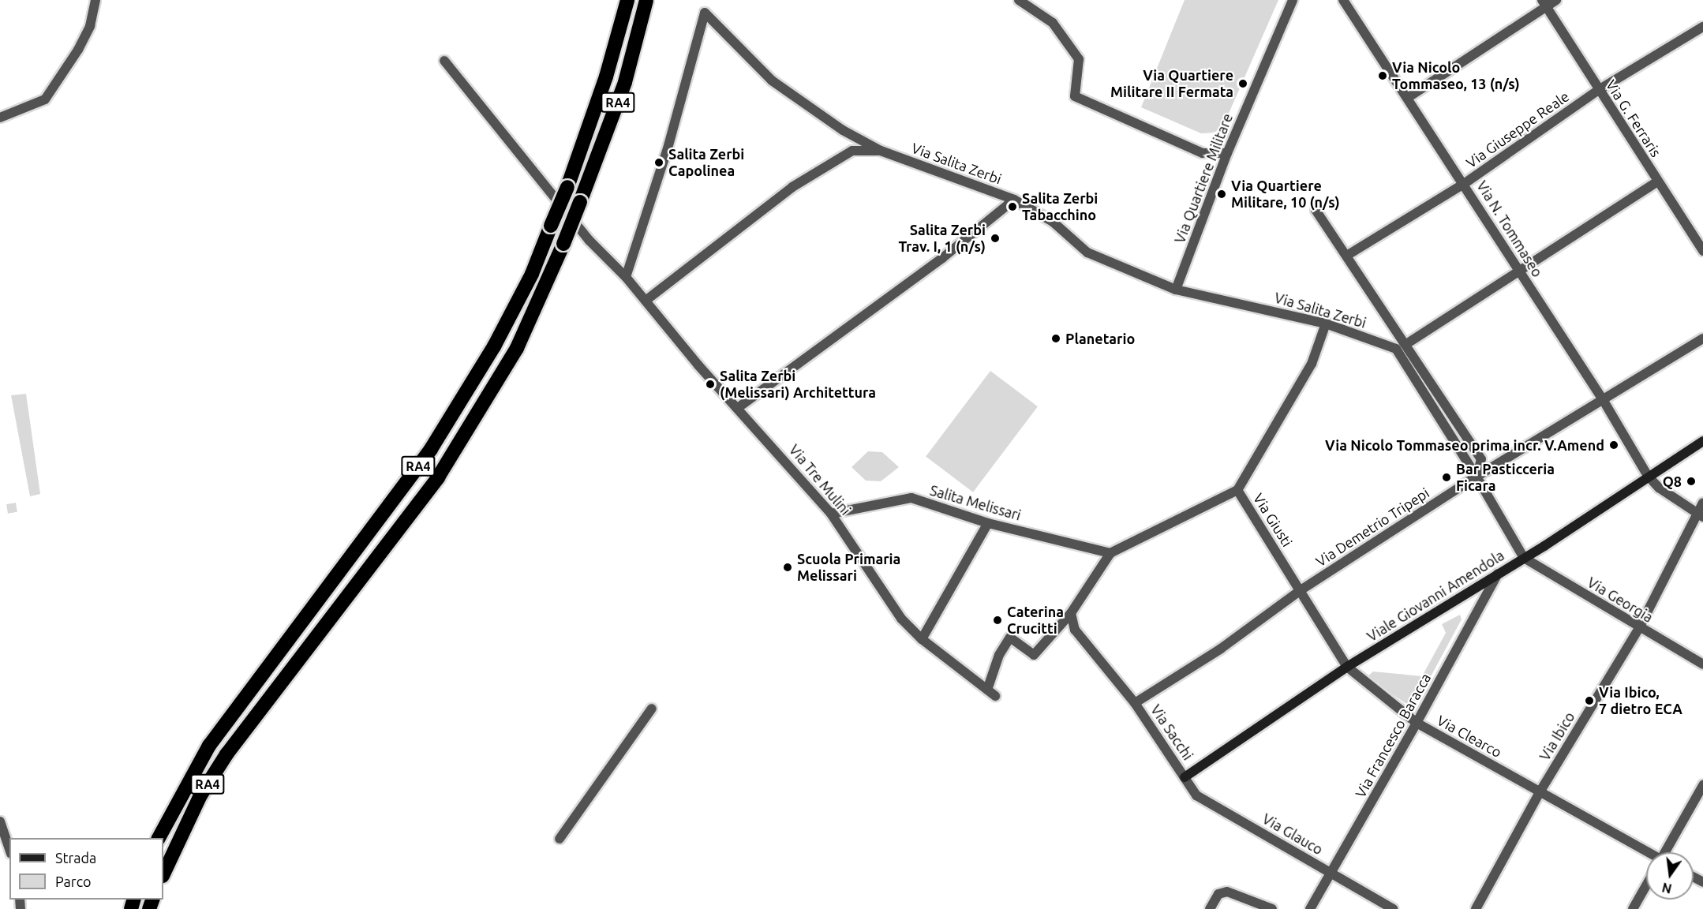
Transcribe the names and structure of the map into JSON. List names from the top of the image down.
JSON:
{
  "streets": {
    "highway": ["RA4"],
    "street": [
      "Via G. Ferraris",
      "Via Giuseppe Reale",
      "Via Salita Zerbi",
      "Via Quartiere Militare",
      "Via N. Tommaseo",
      "Via Tre Mulini",
      "Salita Melissari",
      "Via Giusti",
      "Via Demetrio Tripepi",
      "Viale Giovanni Amendola",
      "Via Georgia",
      "Via Sacchi",
      "Via Francesco Baracca",
      "Via Clearco",
      "Via Ibico",
      "Via Glauco"
    ]
  },
  "crossings": [
    ["Via G. Ferraris", "Via Giuseppe Reale"],
    ["Via Giuseppe Reale", "Via N. Tommaseo"],
    ["Via Salita Zerbi", "Via Quartiere Militare"],
    ["Via Salita Zerbi", "Via Tre Mulini"],
    ["Via Salita Zerbi", "Via Demetrio Tripepi"],
    ["Via Salita Zerbi", "Viale Giovanni Amendola"],
    ["Via Salita Zerbi", "Via Georgia"],
    ["Via N. Tommaseo", "Via Demetrio Tripepi"],
    ["Via N. Tommaseo", "Viale Giovanni Amendola"],
    ["Via N. Tommaseo", "Via Ibico"],
    ["Via Tre Mulini", "Salita Melissari"],
    ["Via Tre Mulini", "Via Sacchi"],
    ["Via Giusti", "Via Demetrio Tripepi"],
    ["Via Giusti", "Via Clearco"],
    ["Via Demetrio Tripepi", "Via Sacchi"],
    ["Via Demetrio Tripepi", "Via Clearco"],
    ["Viale Giovanni Amendola", "Via Georgia"],
    ["Viale Giovanni Amendola", "Via Sacchi"],
    ["Viale Giovanni Amendola", "Via Francesco Baracca"],
    ["Viale Giovanni Amendola", "Via Clearco"],
    ["Viale Giovanni Amendola", "Via Glauco"],
    ["Via Georgia", "Via Ibico"],
    ["Via Sacchi", "Via Glauco"],
    ["Via Francesco Baracca", "Via Clearco"],
    ["Via Francesco Baracca", "Via Glauco"],
    ["Via Clearco", "Via Ibico"]
  ],
  "places": [
    "Via Nicolo Tommaseo, 13 (n/s)",
    "Via Quartiere Militare II Fermata",
    "Salita Zerbi Capolinea",
    "Via Quartiere Militare, 10 (n/s)",
    "Salita Zerbi Tabacchino",
    "Salita Zerbi Trav. I, 1 (n/s)",
    "Planetario",
    "Salita Zerbi (Melissari) Architettura",
    "Via Nicolo Tommaseo prima incr. V.Amend",
    "Bar Pasticceria Ficara",
    "Q8",
    "Scuola Primaria Melissari",
    "Caterina Crucitti",
    "Via Ibico, 7 dietro ECA"
  ],
  "legend": ["Strada", "Parco"],
  "north": "bottom"
}
